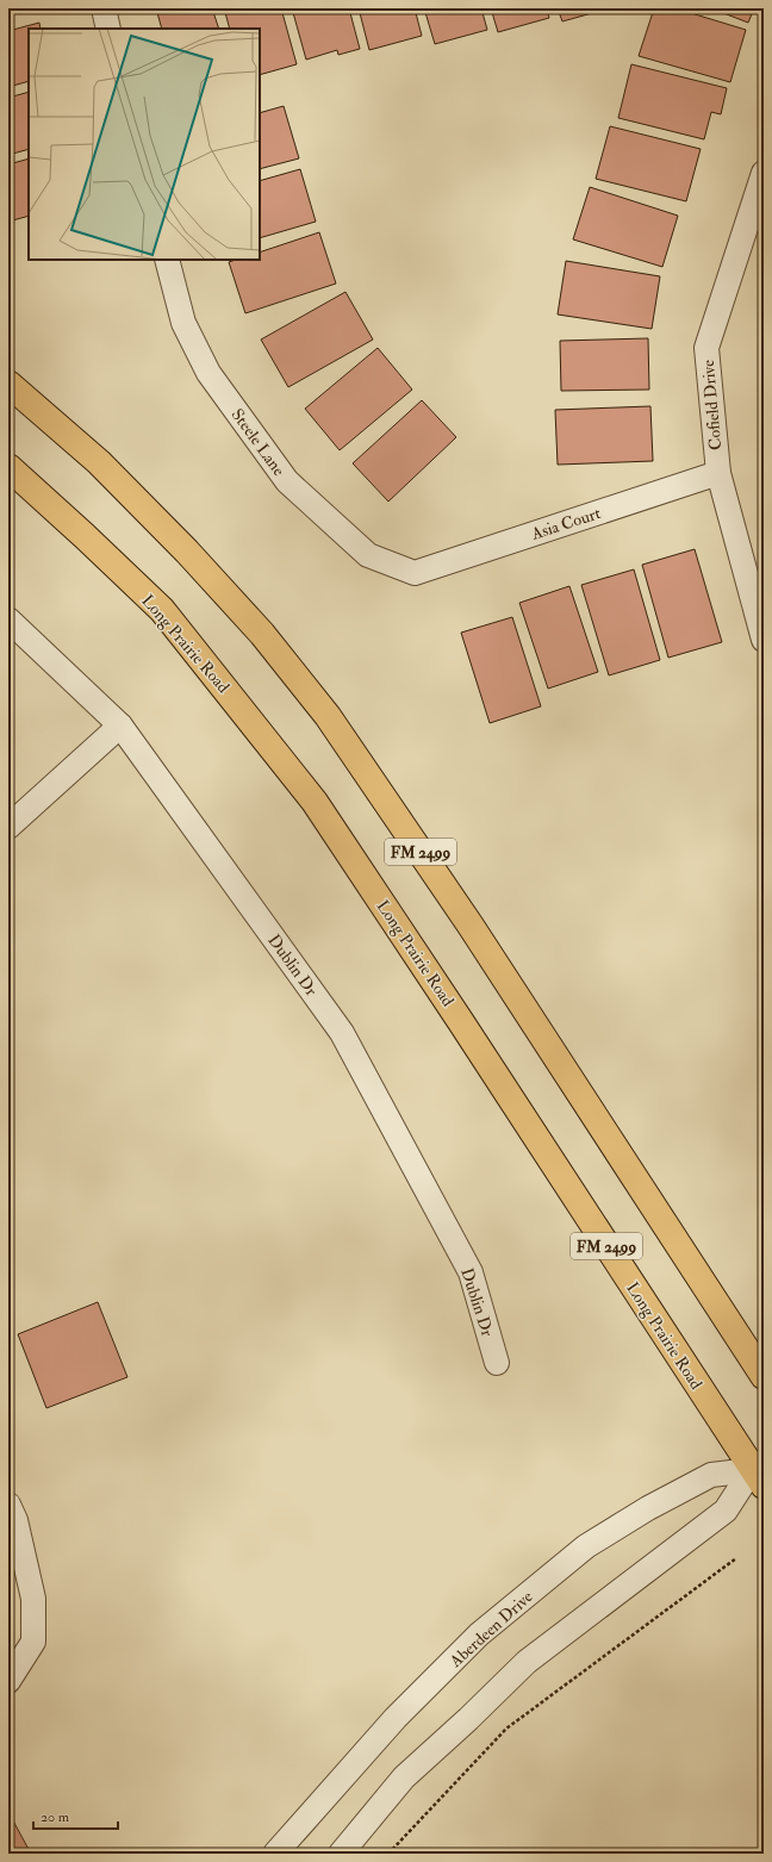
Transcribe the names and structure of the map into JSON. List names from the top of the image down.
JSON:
{
  "streets": {
    "main road": ["Long Prairie Road", "FM 2499"],
    "street": [
      "Cofield Drive",
      "Steele Lane",
      "Asia Court",
      "Dublin Dr",
      "Aberdeen Drive"
    ]
  },
  "crossings": [
    ["Cofield Drive", "Asia Court"],
    ["Steele Lane", "Asia Court"],
    ["Long Prairie Road", "Aberdeen Drive"]
  ],
  "scale_bar": "20 m"
}
